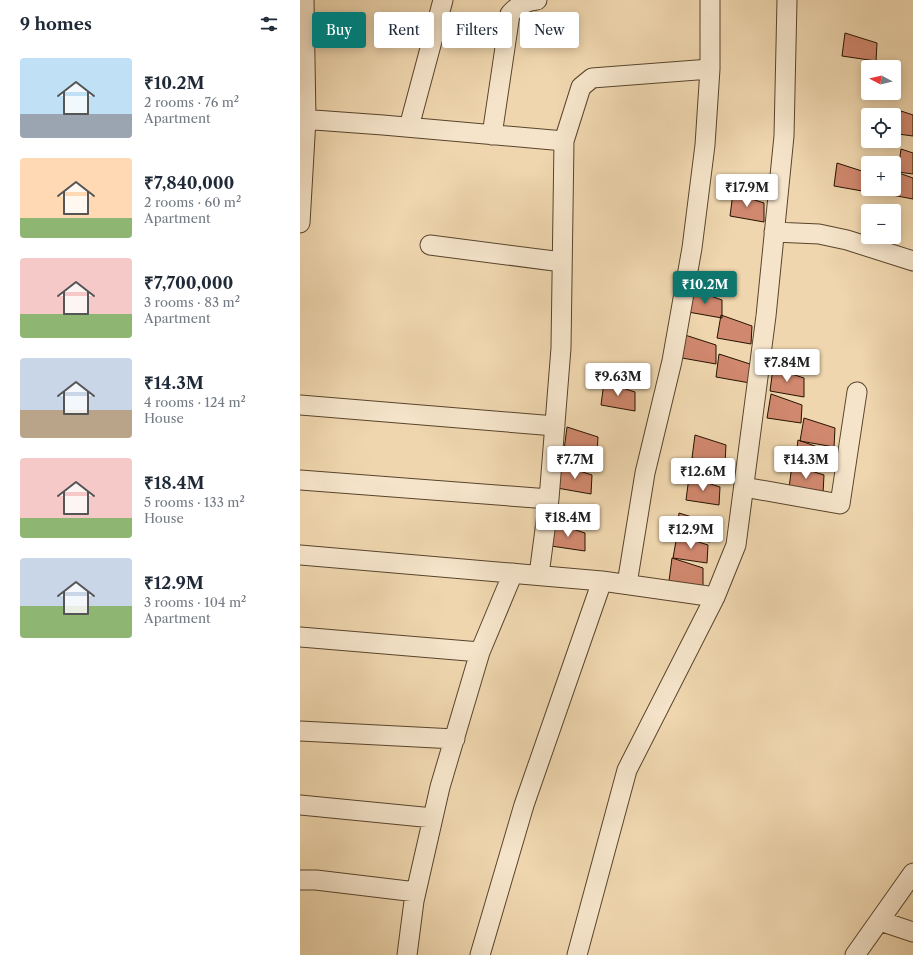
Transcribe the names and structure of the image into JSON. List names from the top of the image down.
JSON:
{
  "north": "left",
  "page": {
    "heading": "9 homes",
    "chip": [
      "Buy",
      "Rent",
      "Filters",
      "New"
    ],
    "list": [
      {
        "name": "₹10.2M",
        "note": "2 rooms · 76 m² · Apartment"
      },
      {
        "name": "₹7,840,000",
        "note": "2 rooms · 60 m² · Apartment"
      },
      {
        "name": "₹7,700,000",
        "note": "3 rooms · 83 m² · Apartment"
      },
      {
        "name": "₹14.3M",
        "note": "4 rooms · 124 m² · House"
      },
      {
        "name": "₹18.4M",
        "note": "5 rooms · 133 m² · House"
      },
      {
        "name": "₹12.9M",
        "note": "3 rooms · 104 m² · Apartment"
      }
    ],
    "map_buttons": ["+", "−"],
    "price": [
      "₹17.9M",
      "₹10.2M",
      "₹7.84M",
      "₹9.63M",
      "₹7.7M",
      "₹14.3M",
      "₹12.6M",
      "₹18.4M",
      "₹12.9M"
    ]
  }
}
